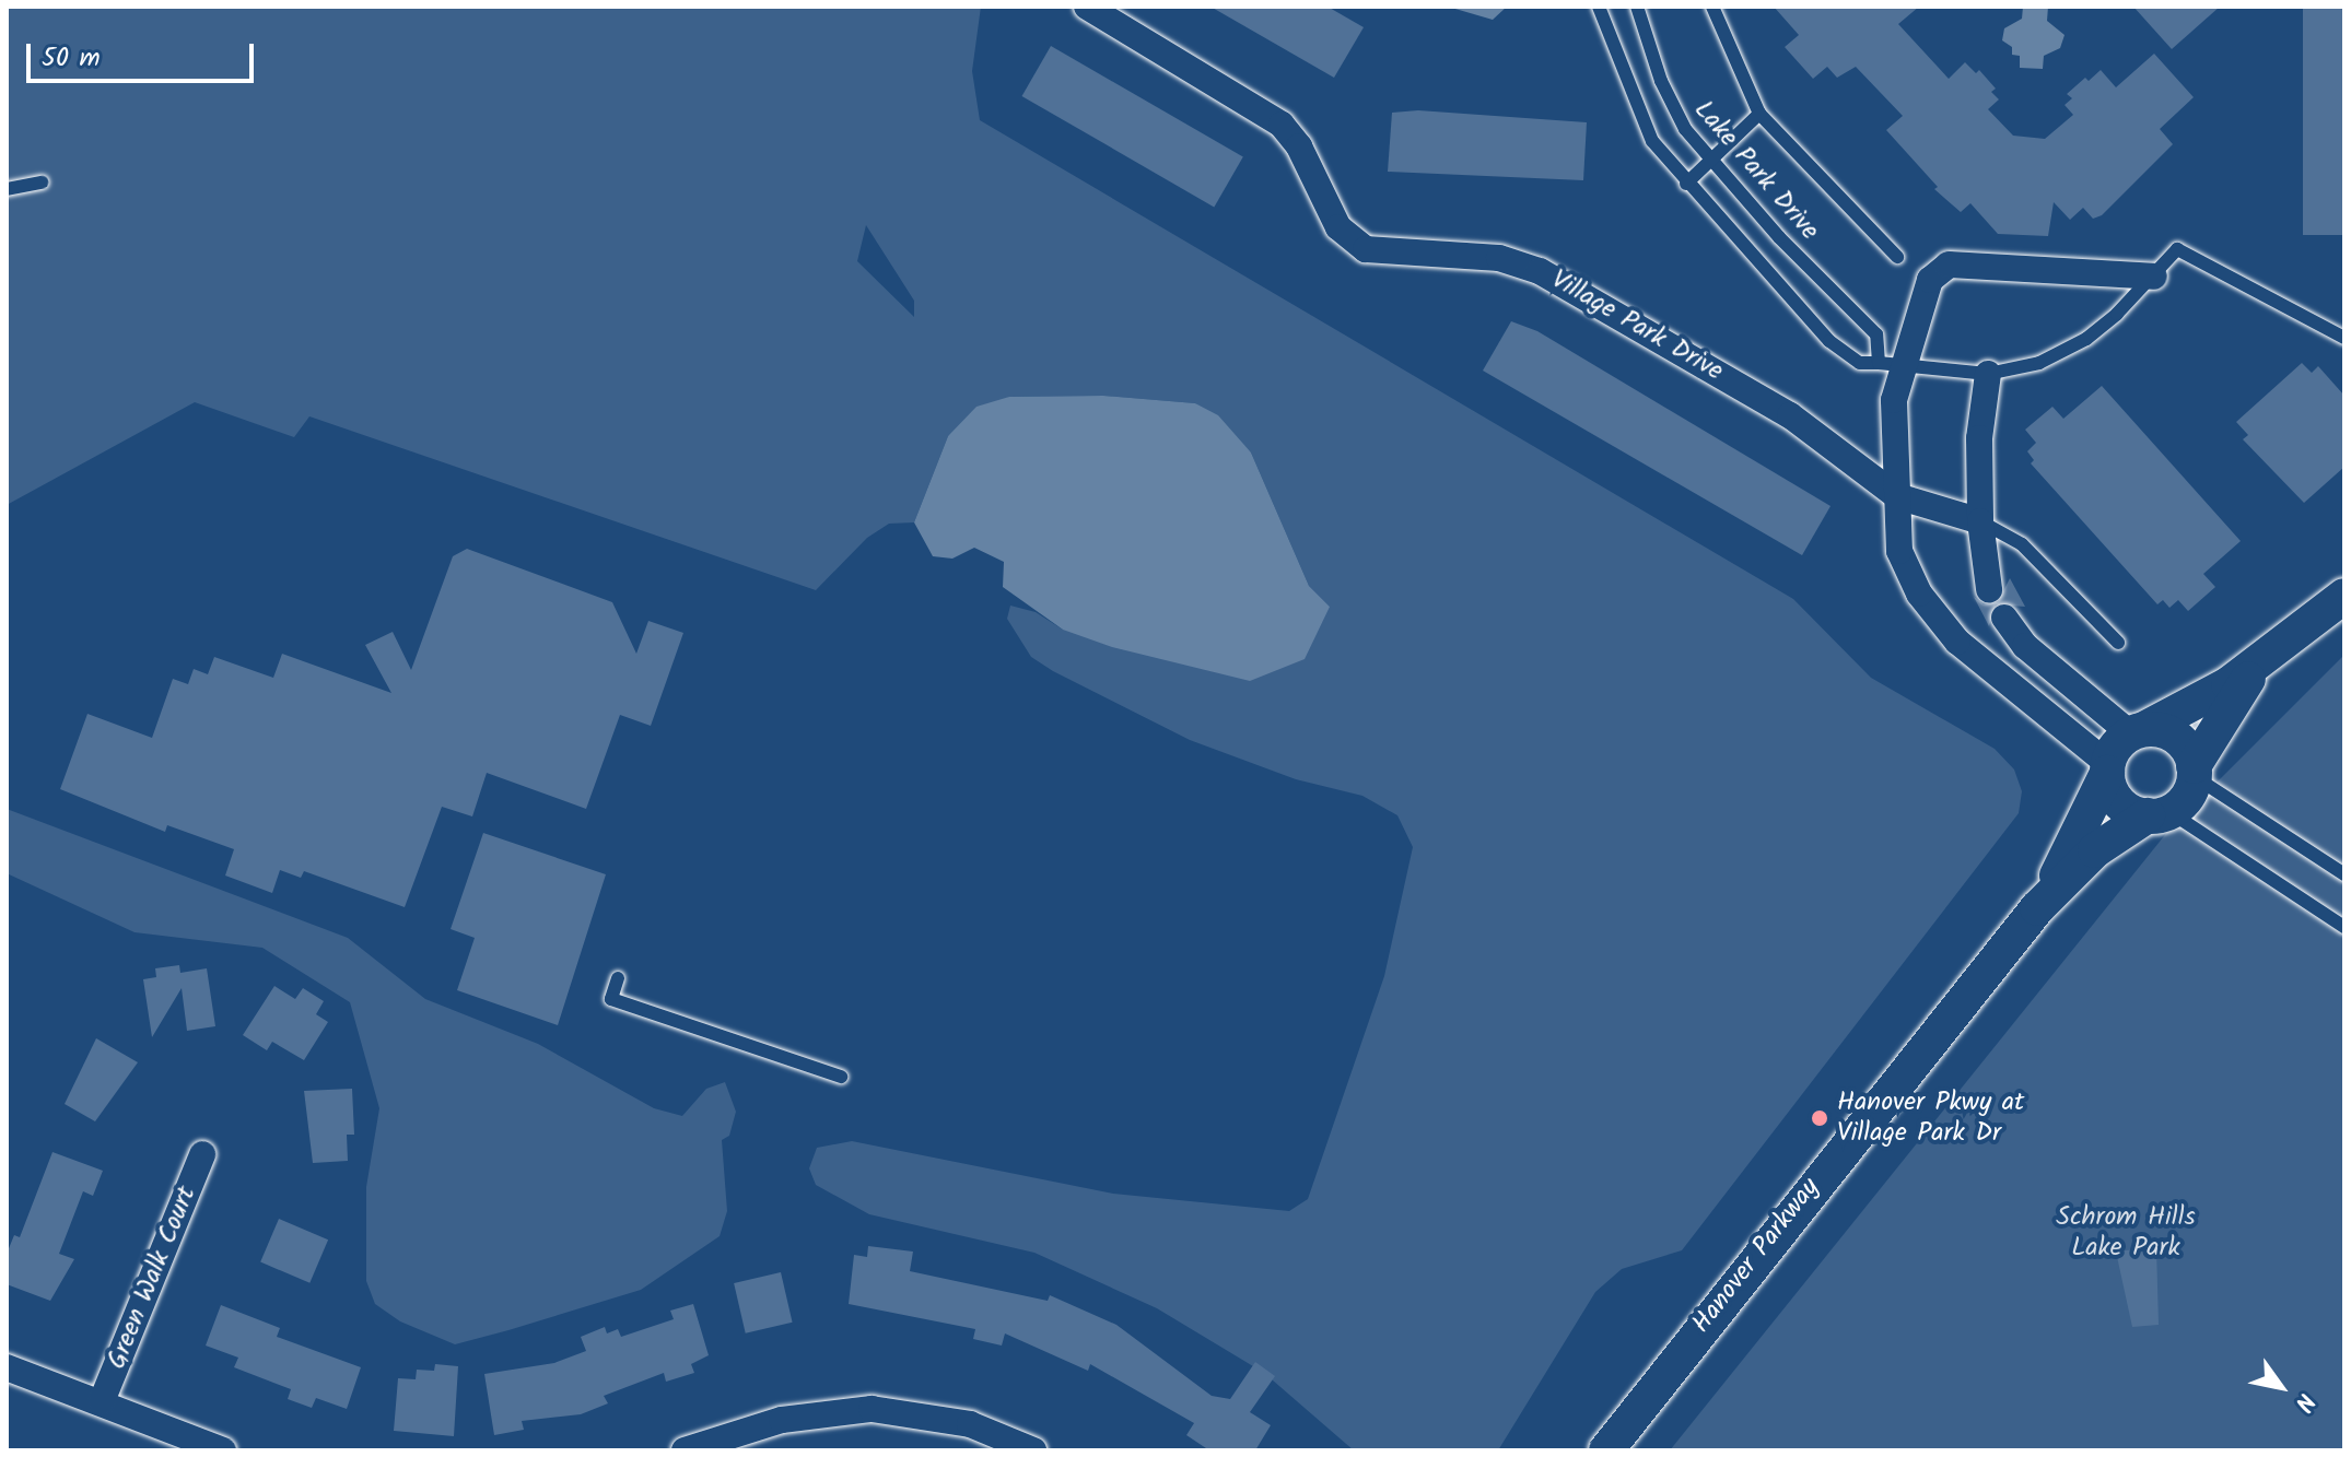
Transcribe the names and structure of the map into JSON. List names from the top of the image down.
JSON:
{
  "streets": {
    "street": ["Village Park Drive", "Hanover Parkway", "Green Walk Court"],
    "lane": ["Lake Park Drive"]
  },
  "parks": ["Schrom Hills Lake Park"],
  "places": ["Hanover Pkwy at Village Park Dr"],
  "scale_bar": "50 m",
  "north": "bottom right"
}
